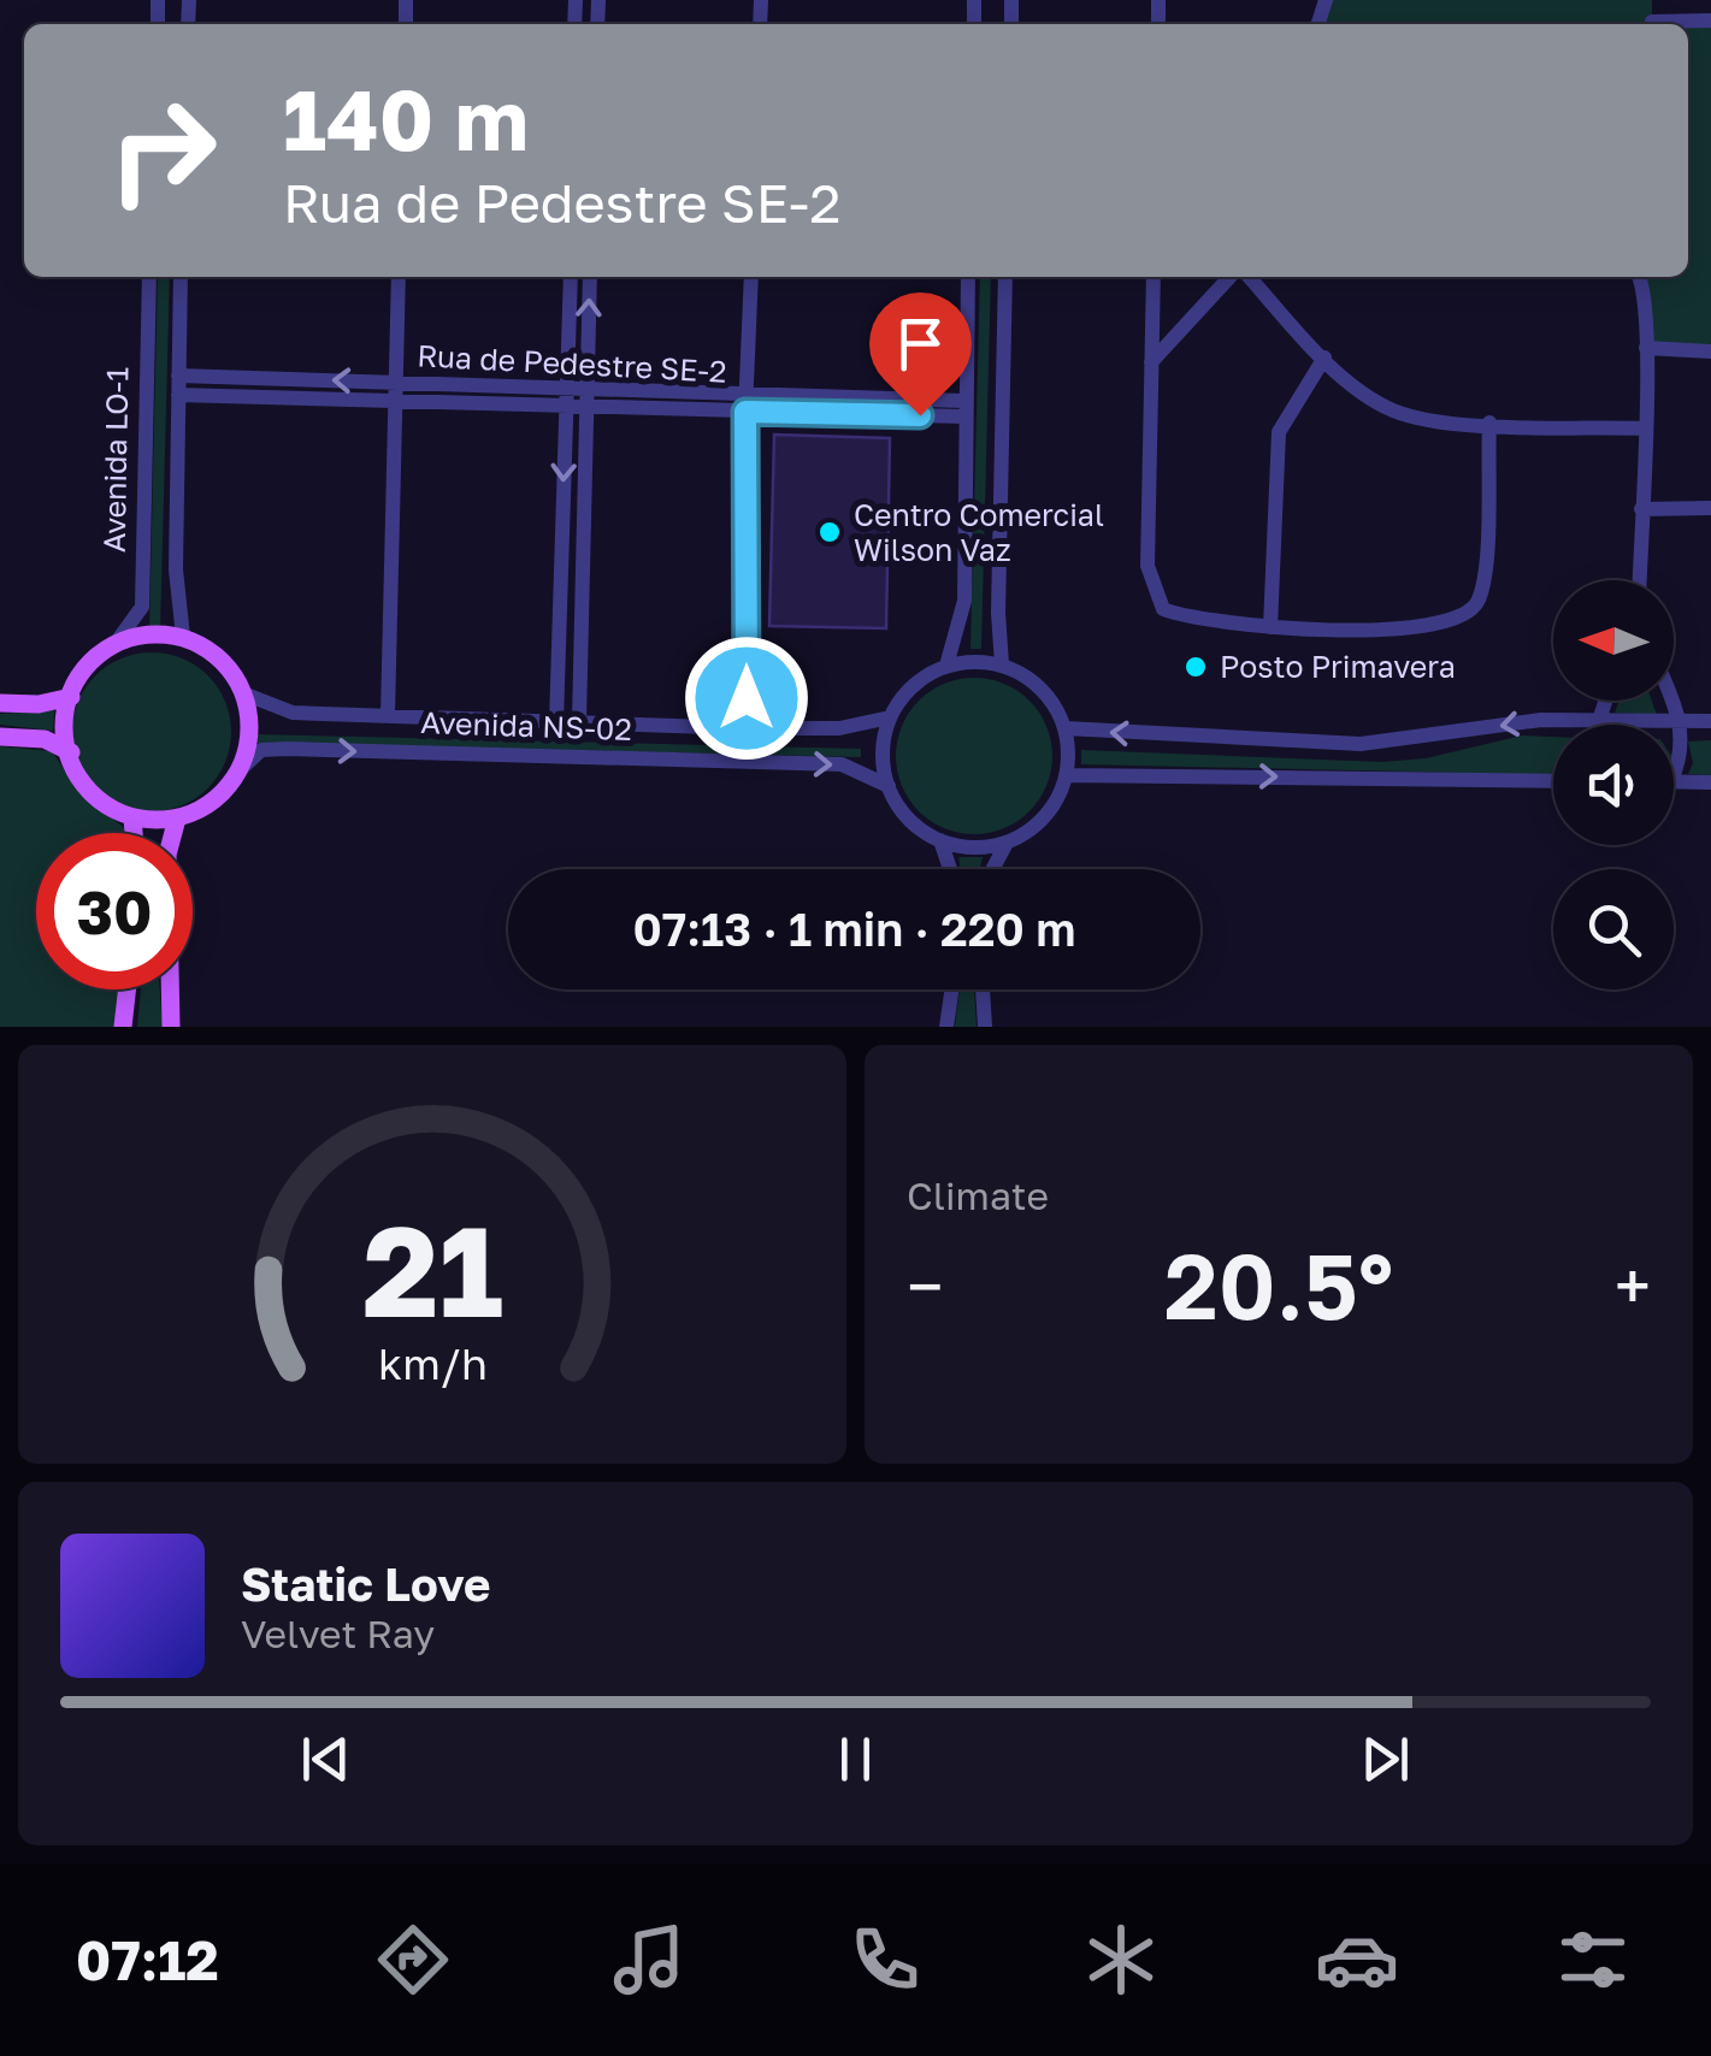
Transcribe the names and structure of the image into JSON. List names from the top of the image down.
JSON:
{
  "streets": {
    "street": ["Rua de Pedestre SE-2", "Avenida LO-1", "Avenida NS-02"]
  },
  "crossings": [
    ["Rua de Pedestre SE-2", "Avenida LO-1"],
    ["Avenida LO-1", "Avenida NS-02"]
  ],
  "places": ["Centro Comercial Wilson Vaz", "Posto Primavera"],
  "north": "left",
  "page": {
    "turn": ["140 m", "Rua de Pedestre SE-2"],
    "limit": "30",
    "trip": "07:13 · 1 min · 220 m",
    "tile": "Climate",
    "heat": ["−", "20.5°", "+"],
    "song": ["Static Love", "Velvet Ray"],
    "tabs": "07:12",
    "gauge": ["21", "km/h"]
  }
}
